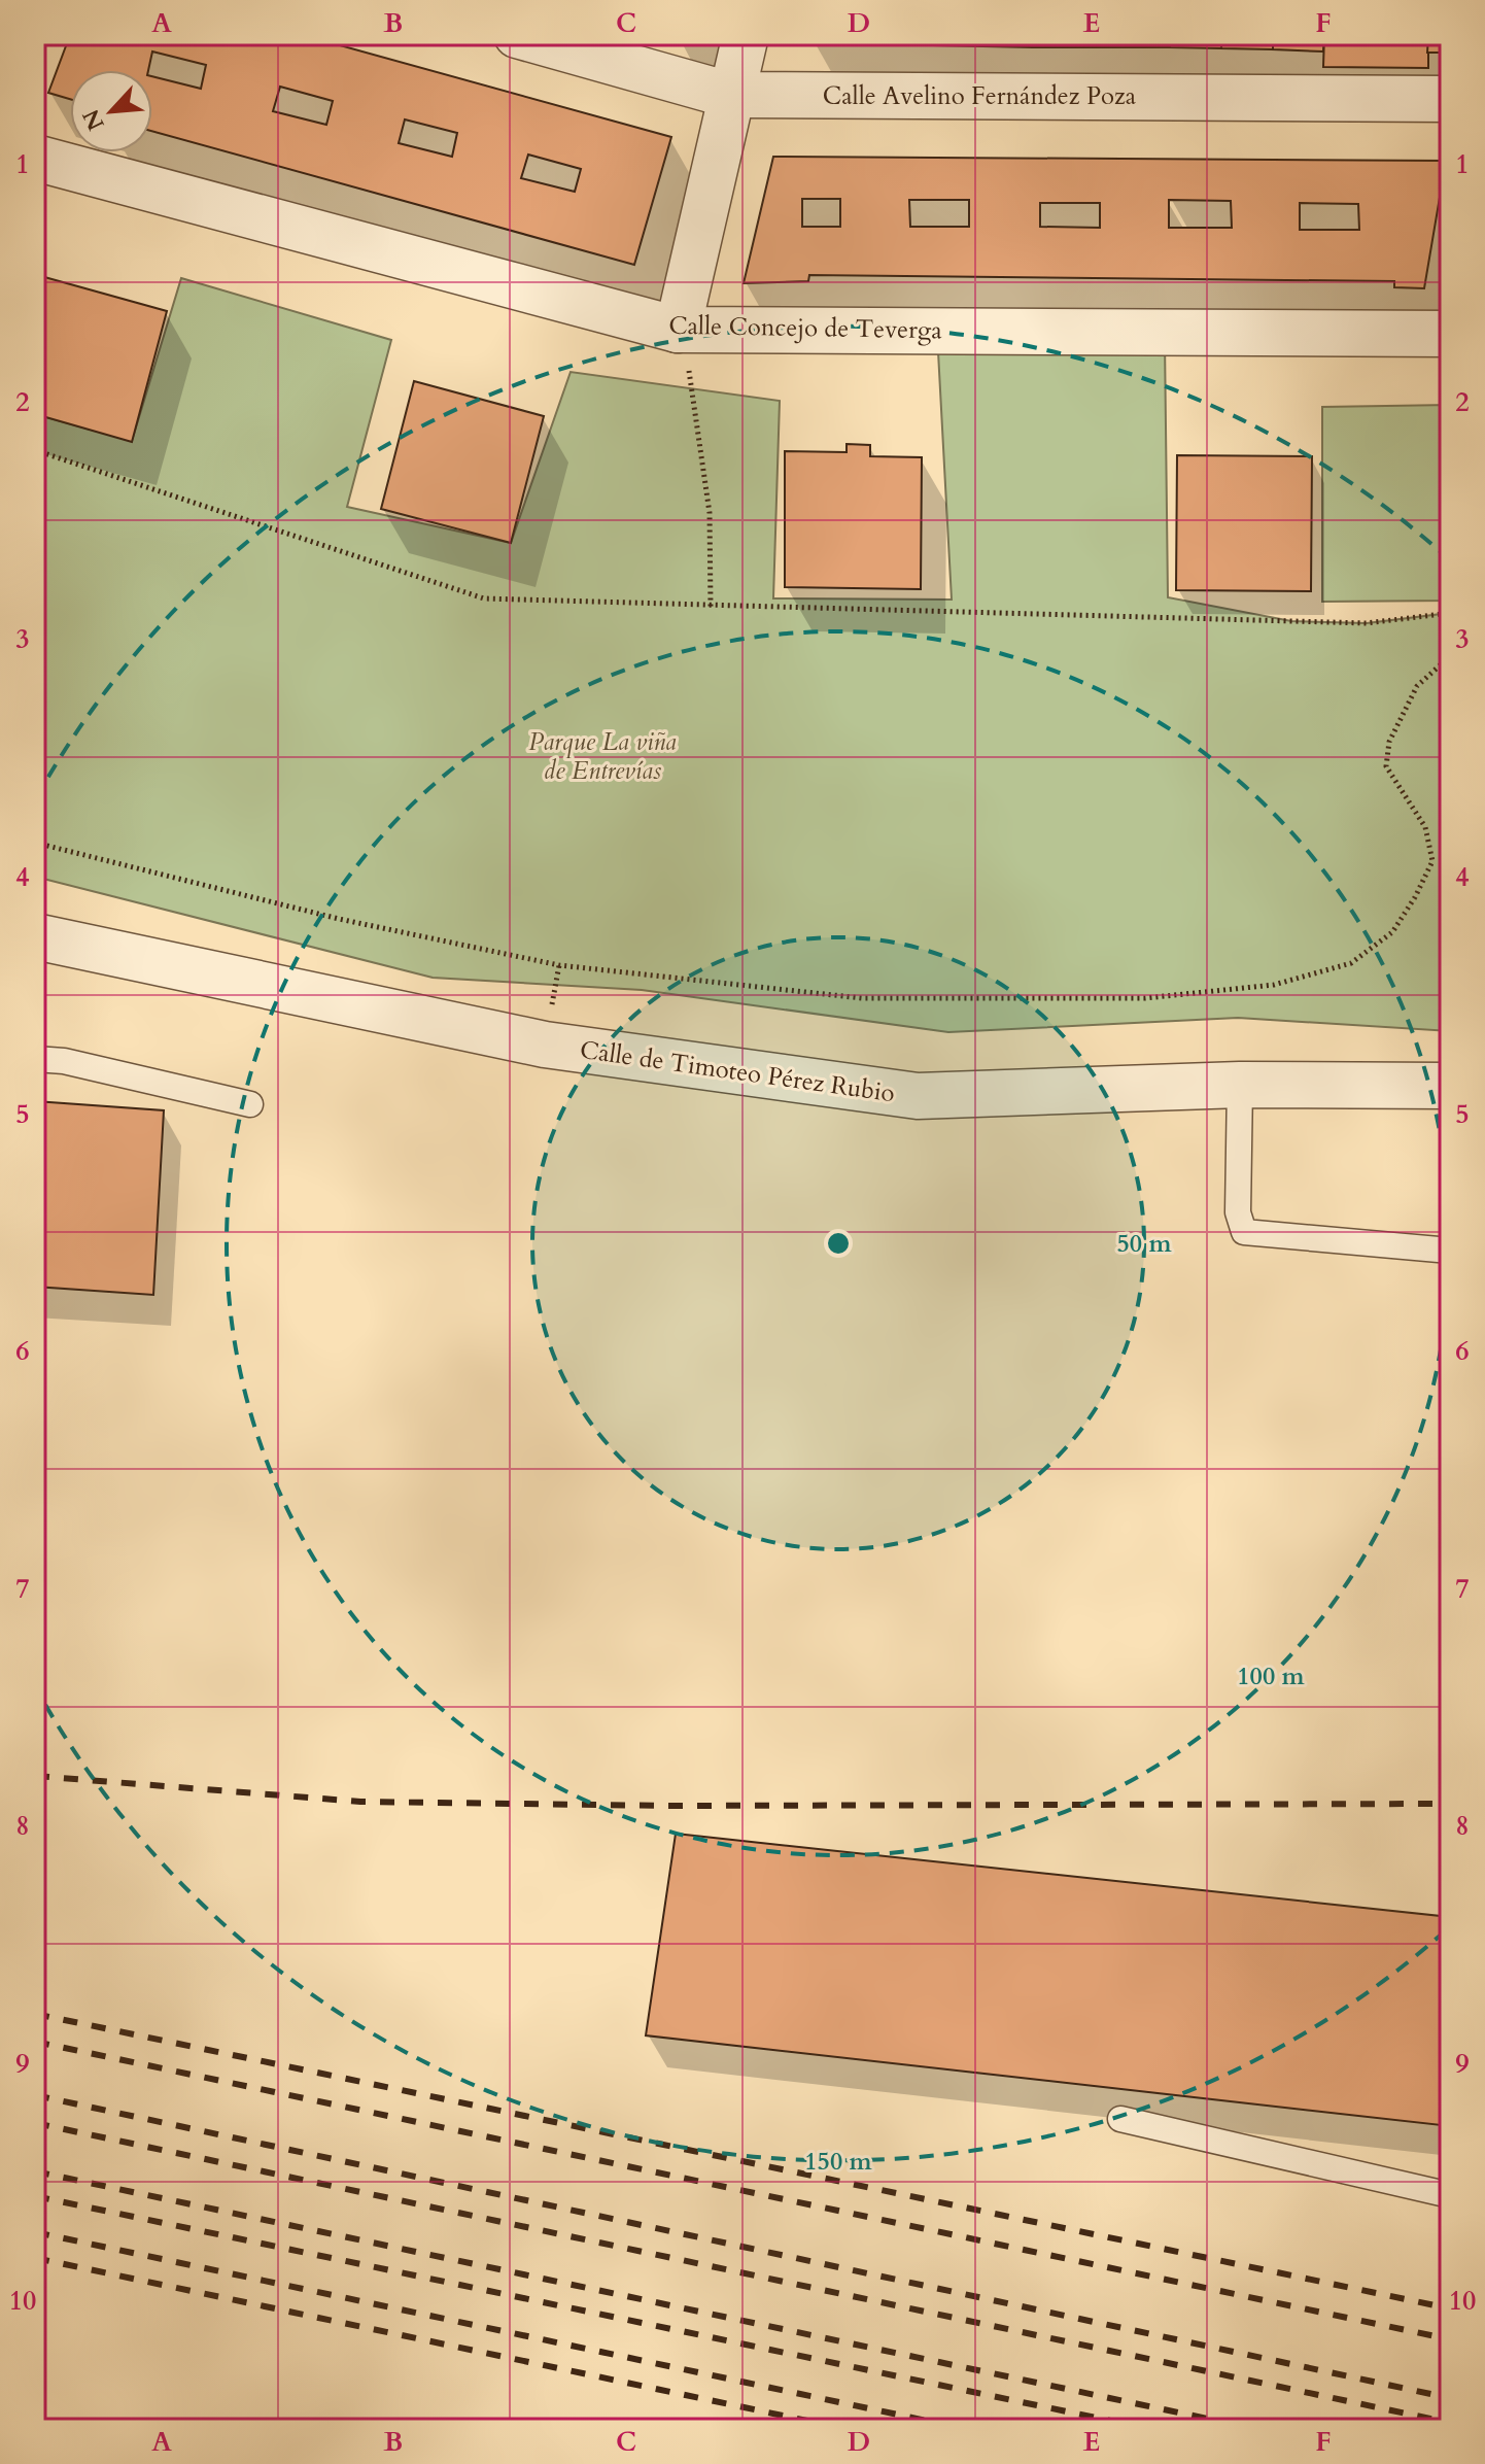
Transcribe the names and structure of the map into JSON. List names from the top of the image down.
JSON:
{
  "streets": {
    "street": ["Calle Avelino Fernández Poza", "Calle Concejo de Teverga", "Calle de Timoteo Pérez Rubio"]
  },
  "parks": ["Parque La viña de Entrevías"],
  "north": "bottom left",
  "grid": {
    "columns": [
      "A",
      "B",
      "C",
      "D",
      "E",
      "F"
    ],
    "rows": [
      "1",
      "2",
      "3",
      "4",
      "5",
      "6",
      "7",
      "8",
      "9",
      "10"
    ]
  },
  "rings": ["50 m", "100 m", "150 m"]
}
